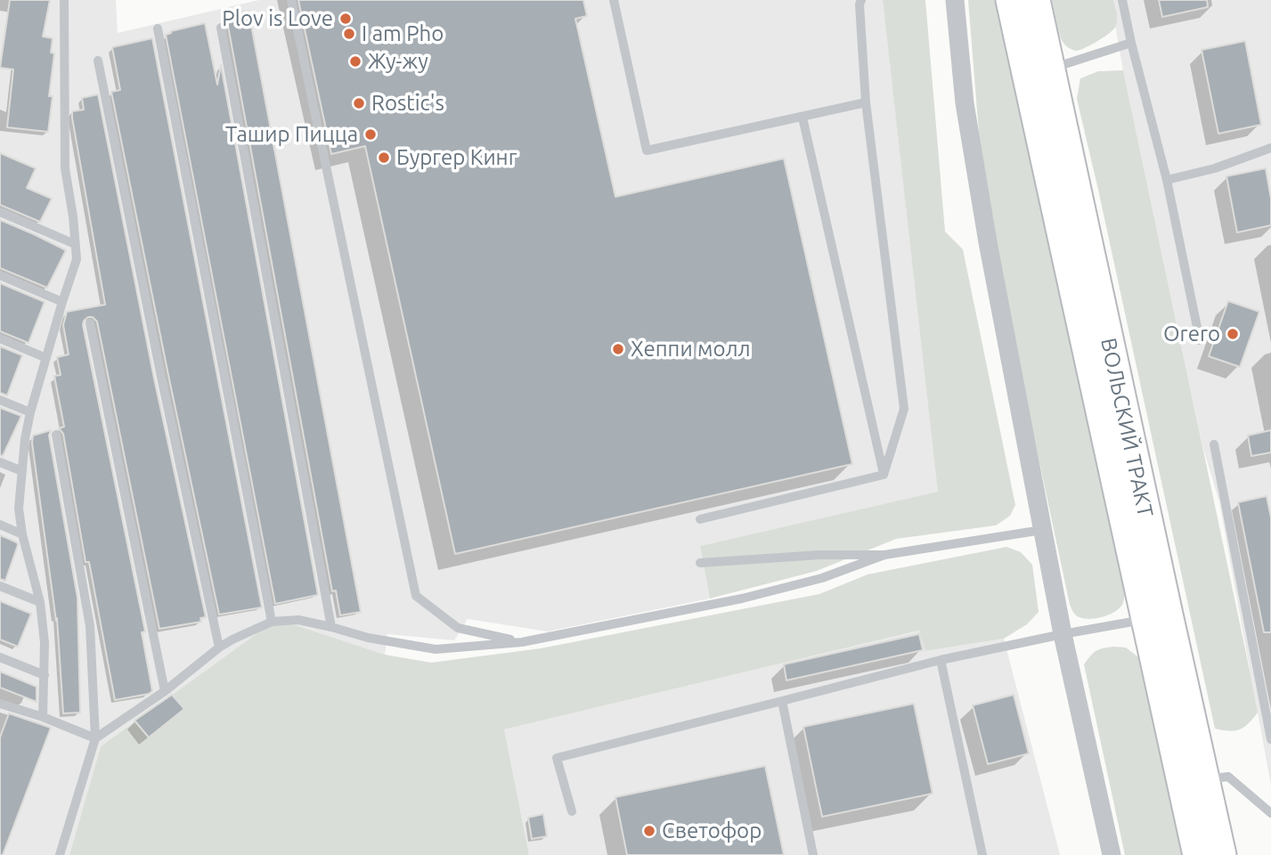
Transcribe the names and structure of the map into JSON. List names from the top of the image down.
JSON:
{
  "streets": {
    "main road": ["ВОЛЬСКИЙ ТРАКТ"]
  },
  "places": [
    "Plov is Love",
    "I am Pho",
    "Жу-жу",
    "Rostic's",
    "Ташир Пицца",
    "Бургер Кинг",
    "Orero",
    "Хеппи молл",
    "Светофор"
  ]
}
